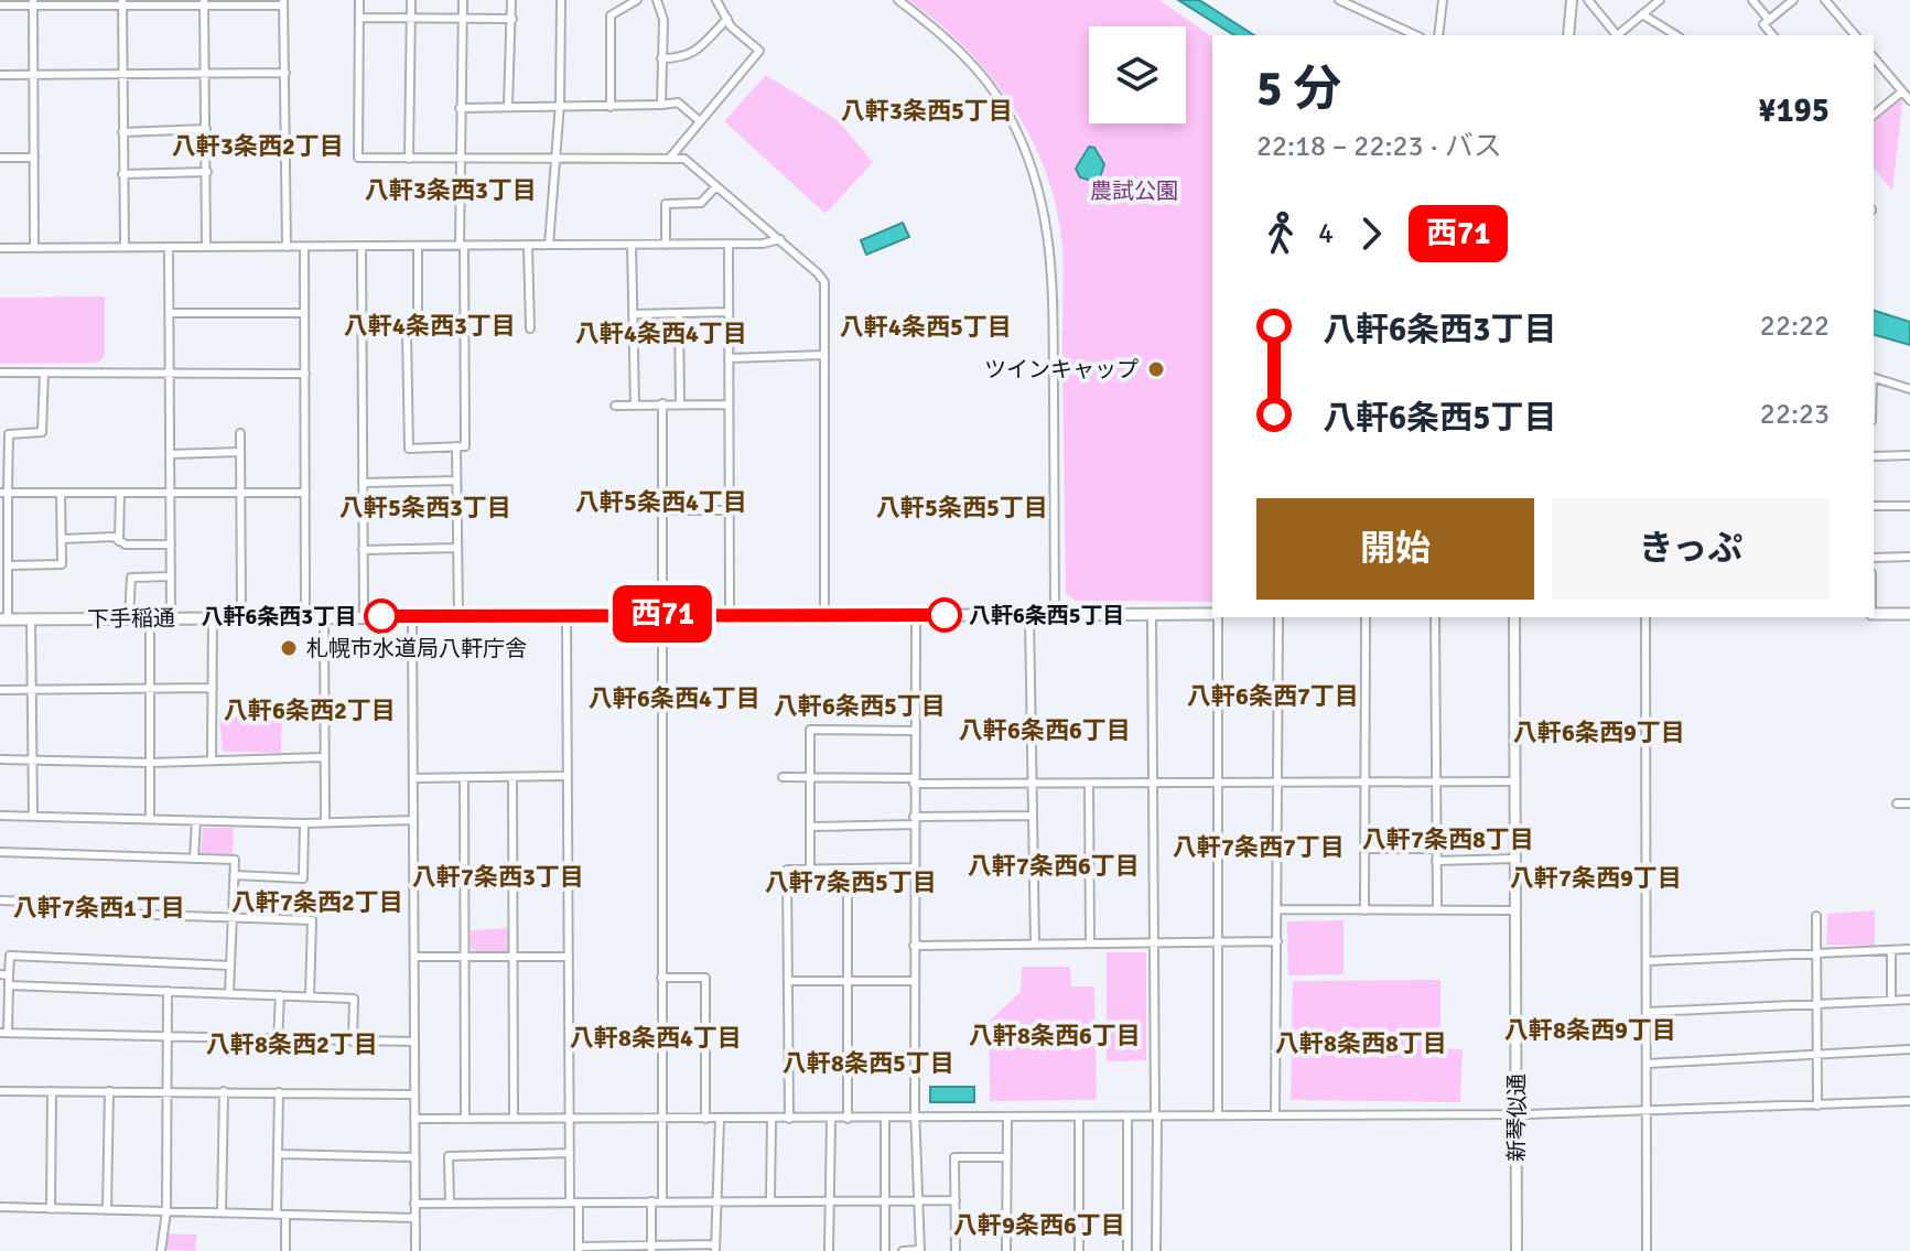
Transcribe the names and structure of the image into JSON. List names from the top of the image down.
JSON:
{
  "streets": {
    "main road": ["下手稲通"],
    "street": ["新琴似通"]
  },
  "districts": [
    "八軒3条西5丁目",
    "八軒3条西2丁目",
    "八軒3条西3丁目",
    "八軒4条西3丁目",
    "八軒4条西5丁目",
    "八軒4条西4丁目",
    "八軒5条西4丁目",
    "八軒5条西3丁目",
    "八軒5条西5丁目",
    "八軒6条西7丁目",
    "八軒6条西4丁目",
    "八軒6条西5丁目",
    "八軒6条西2丁目",
    "八軒6条西6丁目",
    "八軒6条西9丁目",
    "八軒7条西8丁目",
    "八軒7条西7丁目",
    "八軒7条西6丁目",
    "八軒7条西3丁目",
    "八軒7条西9丁目",
    "八軒7条西5丁目",
    "八軒7条西2丁目",
    "八軒7条西1丁目",
    "八軒8条西9丁目",
    "八軒8条西6丁目",
    "八軒8条西4丁目",
    "八軒8条西8丁目",
    "八軒8条西2丁目",
    "八軒8条西5丁目",
    "八軒9条西6丁目"
  ],
  "parks": ["農試公園"],
  "places": [
    "ツインキャップ",
    "八軒6条西5丁目",
    "八軒6条西3丁目",
    "札幌市水道局八軒庁舎"
  ],
  "lines": ["bus line 西71"],
  "page": {
    "on_map": "西71",
    "heading": ["5 分", "22:18 – 22:23 · バス", "¥195"],
    "legs": ["4", "西71"],
    "list": [
      {
        "name": "八軒6条西3丁目",
        "value": "22:22"
      },
      {
        "name": "八軒6条西5丁目",
        "value": "22:23"
      }
    ],
    "buttons": ["開始", "きっぷ"]
  }
}
